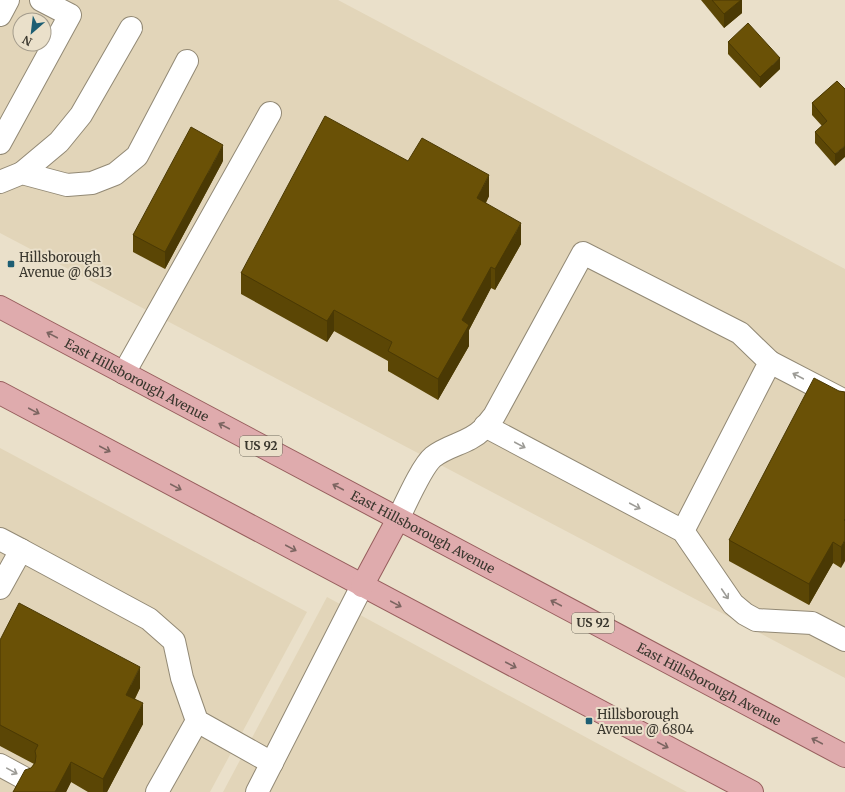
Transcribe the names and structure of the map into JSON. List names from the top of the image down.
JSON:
{
  "streets": {
    "main road": ["East Hillsborough Avenue", "US 92"]
  },
  "places": {
    "transit": ["Hillsborough Avenue @ 6813", "Hillsborough Avenue @ 6804"]
  },
  "north": "bottom left"
}
